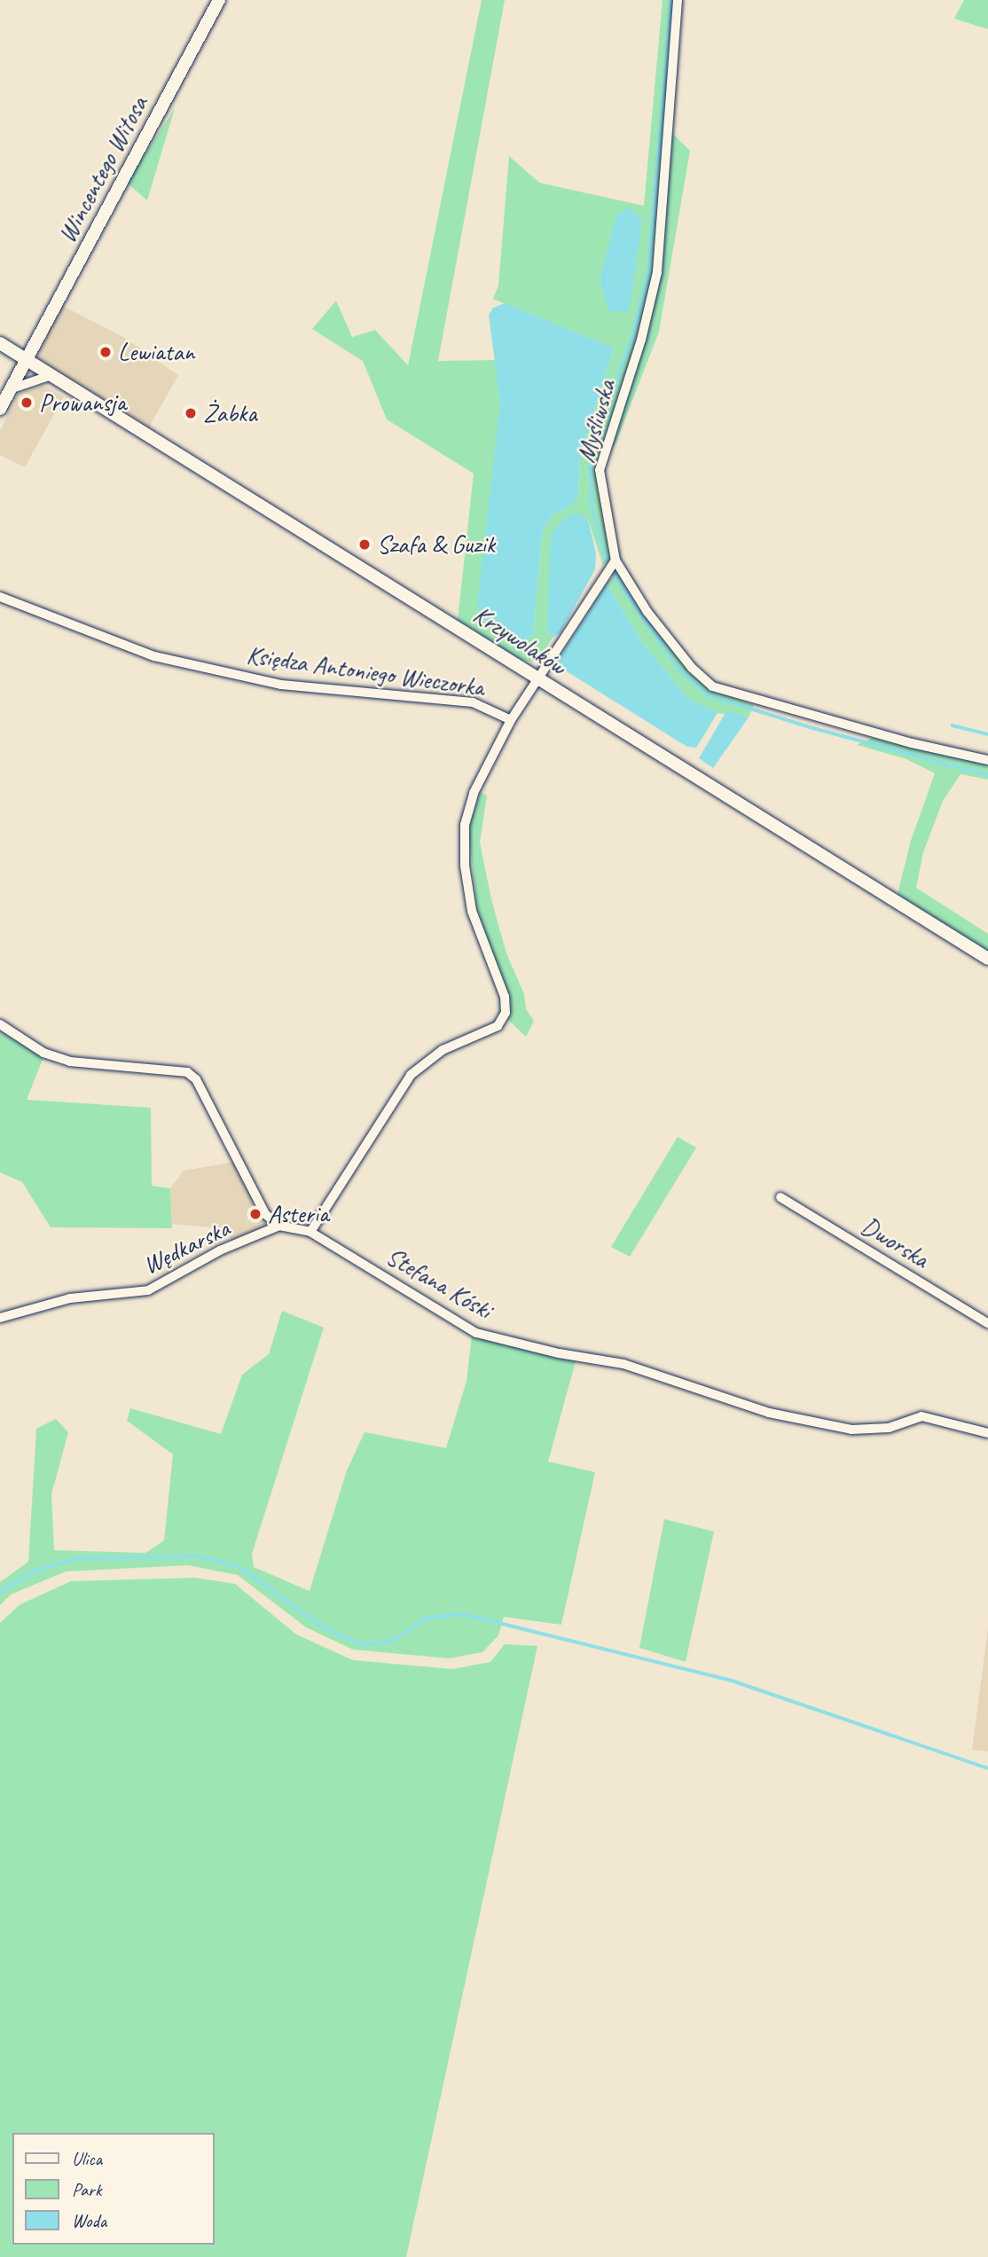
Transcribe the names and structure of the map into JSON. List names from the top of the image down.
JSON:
{
  "streets": {
    "street": [
      "Wincentego Witosa",
      "Myśliwska",
      "Krzywolaków",
      "Księdza Antoniego Wieczorka",
      "Dworska",
      "Wędkarska",
      "Stefana Kóski"
    ]
  },
  "crossings": [
    ["Wincentego Witosa", "Krzywolaków"],
    ["Wędkarska", "Stefana Kóski"]
  ],
  "places": [
    "Lewiatan",
    "Prowansja",
    "Żabka",
    "Szafa & Guzik",
    "Asteria"
  ],
  "legend": ["Ulica", "Park", "Woda"]
}
